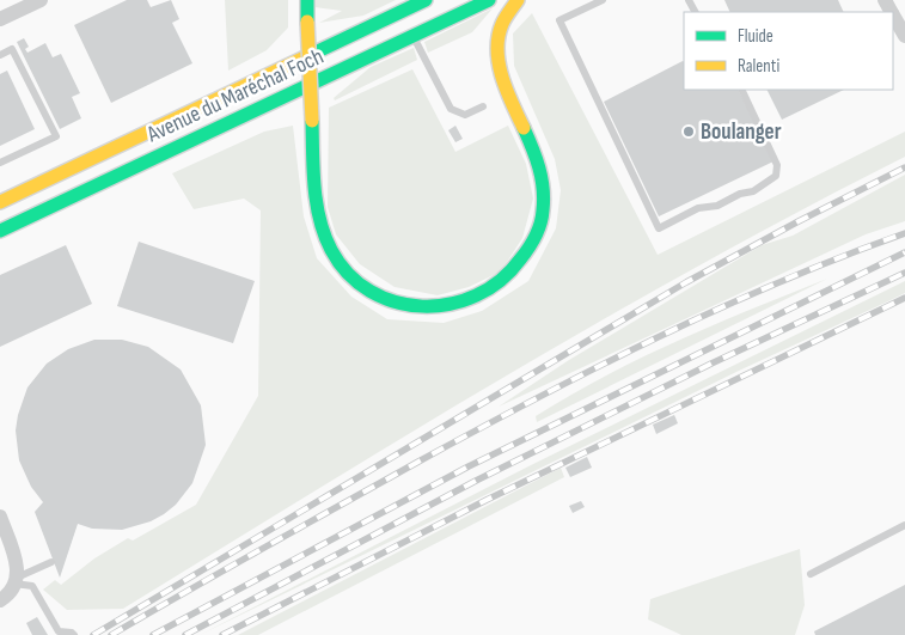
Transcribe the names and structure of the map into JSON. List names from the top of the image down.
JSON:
{
  "streets": {
    "main road": ["Avenue du Maréchal Foch"]
  },
  "places": ["Boulanger"],
  "legend": ["Fluide", "Ralenti"]
}
